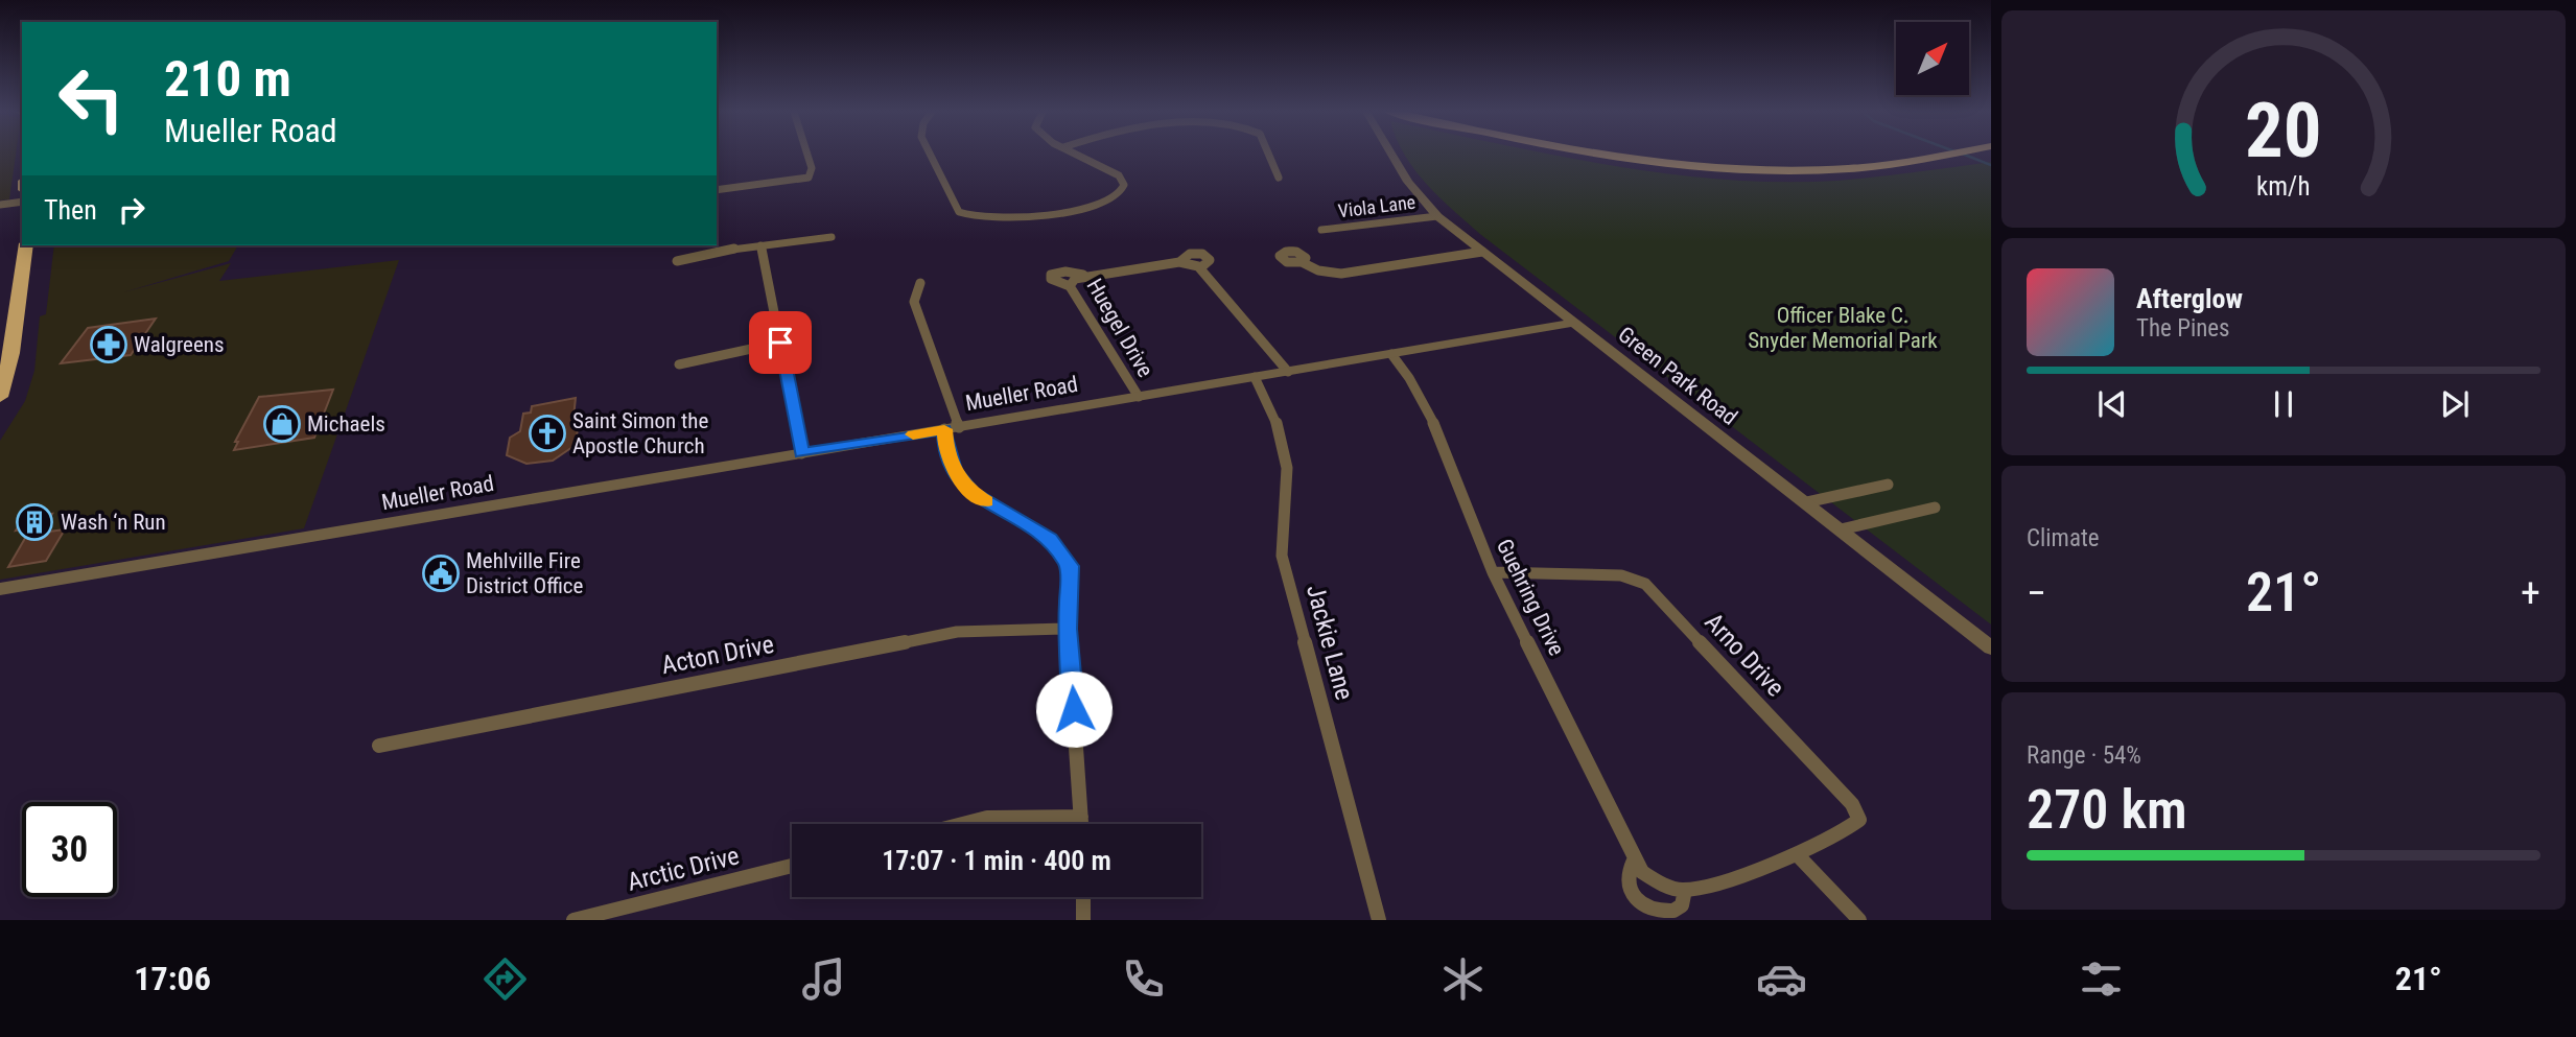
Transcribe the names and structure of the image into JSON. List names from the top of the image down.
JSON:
{
  "streets": {
    "street": [
      "Viola Lane",
      "Huegel Drive",
      "Green Park Road",
      "Mueller Road",
      "Guehring Drive",
      "Jackie Lane",
      "Acton Drive",
      "Arno Drive",
      "Arctic Drive"
    ]
  },
  "crossings": [
    ["Viola Lane", "Green Park Road"],
    ["Huegel Drive", "Mueller Road"],
    ["Green Park Road", "Mueller Road"],
    ["Mueller Road", "Guehring Drive"],
    ["Mueller Road", "Jackie Lane"],
    ["Guehring Drive", "Arno Drive"]
  ],
  "parks": ["Officer Blake C. Snyder Memorial Park"],
  "places": {
    "pharmacy": ["Walgreens"],
    "shop": ["Michaels"],
    "church": ["Saint Simon the Apostle Church"],
    "building": ["Wash ‘n Run"],
    "public building": ["Mehlville Fire District Office"]
  },
  "north": "top right",
  "page": {
    "turn": ["210 m", "Mueller Road"],
    "then": "Then",
    "song": ["Afterglow", "The Pines"],
    "tile": [
      "Climate",
      ["Range · 54%", "270 km"]
    ],
    "heat": ["−", "21°", "+"],
    "limit": "30",
    "trip": "17:07 · 1 min · 400 m",
    "tabs": ["17:06", "21°"],
    "gauge": ["20", "km/h"]
  }
}
